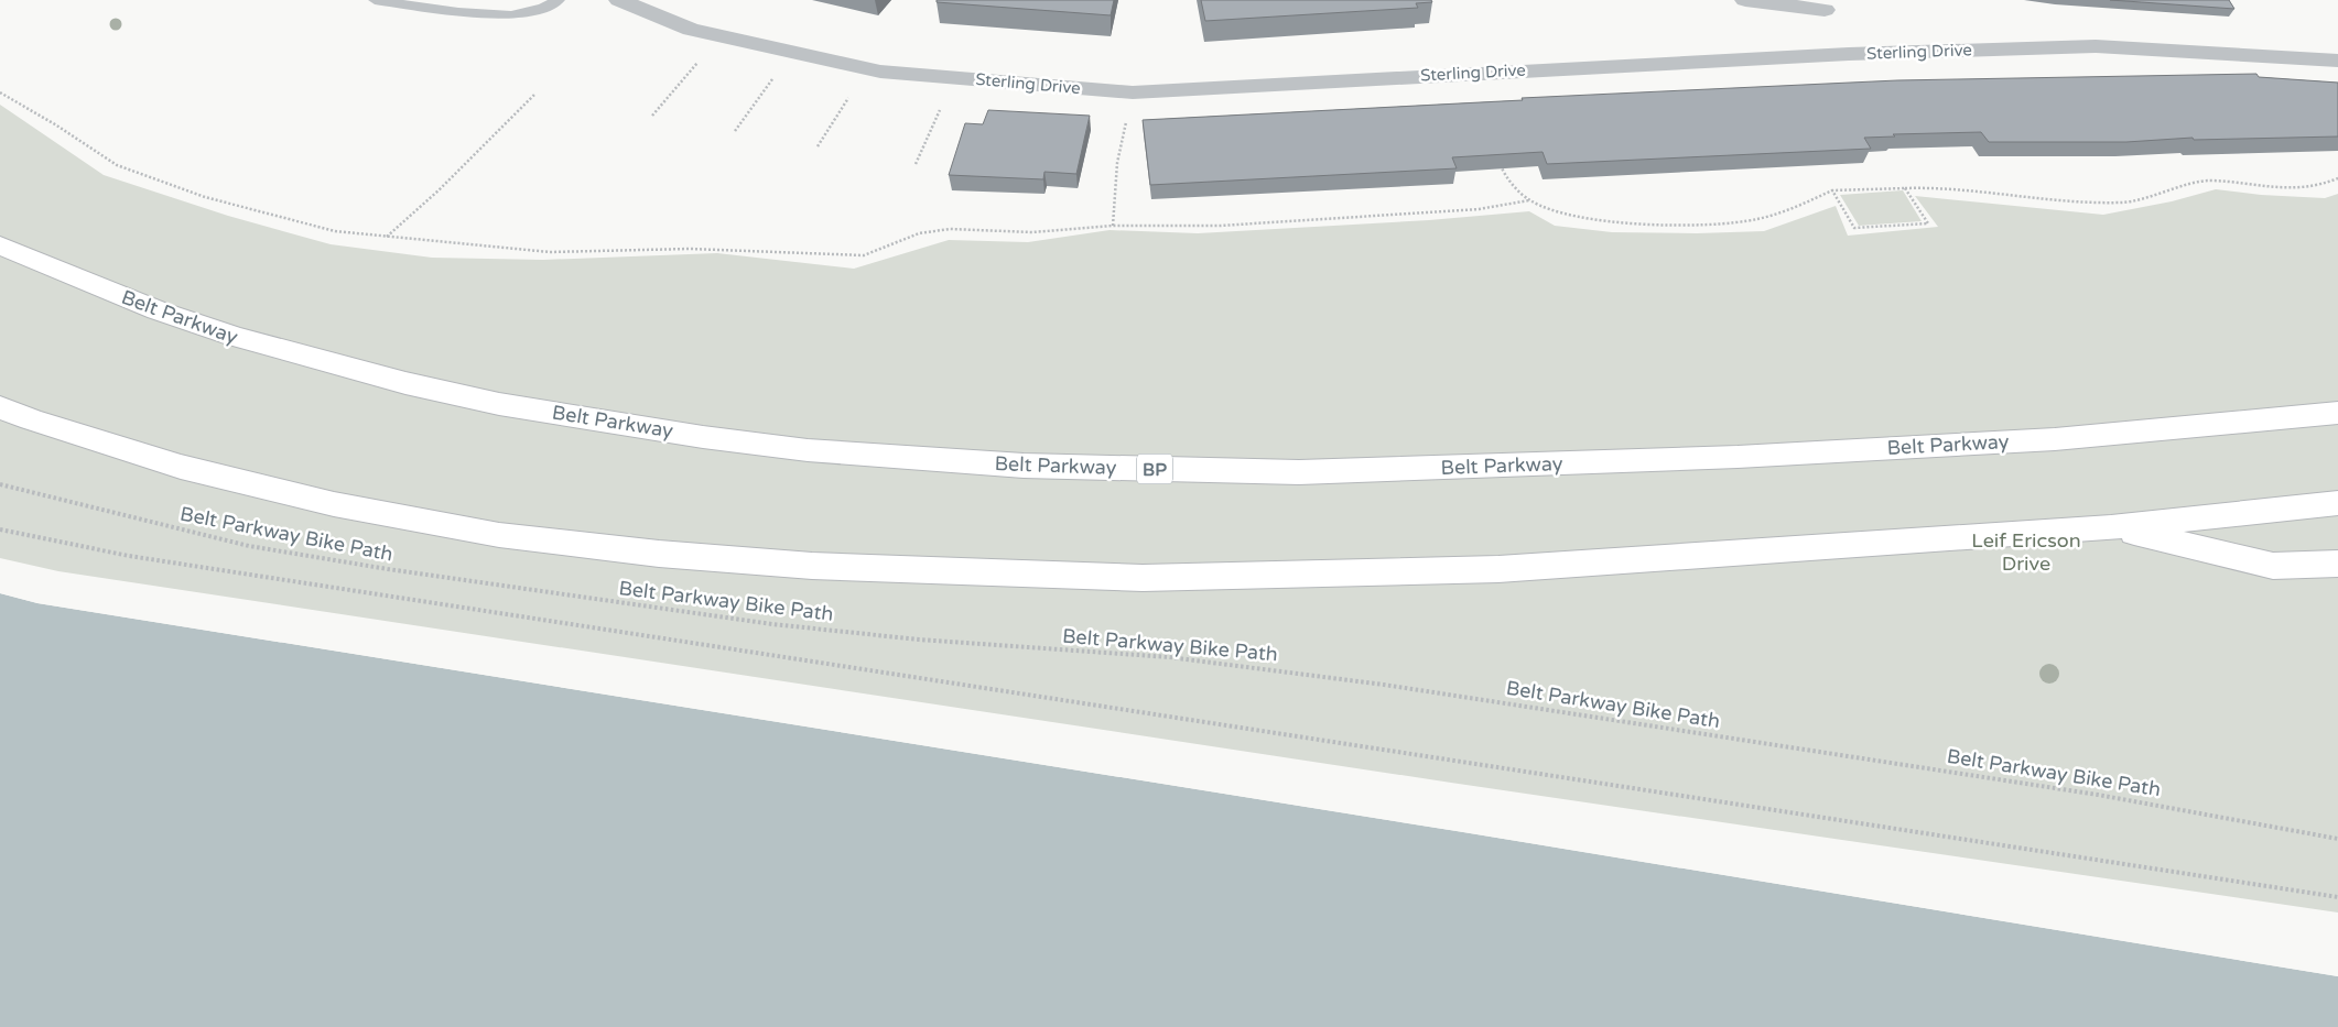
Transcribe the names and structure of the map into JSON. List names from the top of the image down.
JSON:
{
  "streets": {
    "highway": ["Belt Parkway", "BP"],
    "street": ["Sterling Drive"],
    "path": ["Belt Parkway Bike Path"]
  },
  "parks": ["Leif Ericson Drive"]
}
